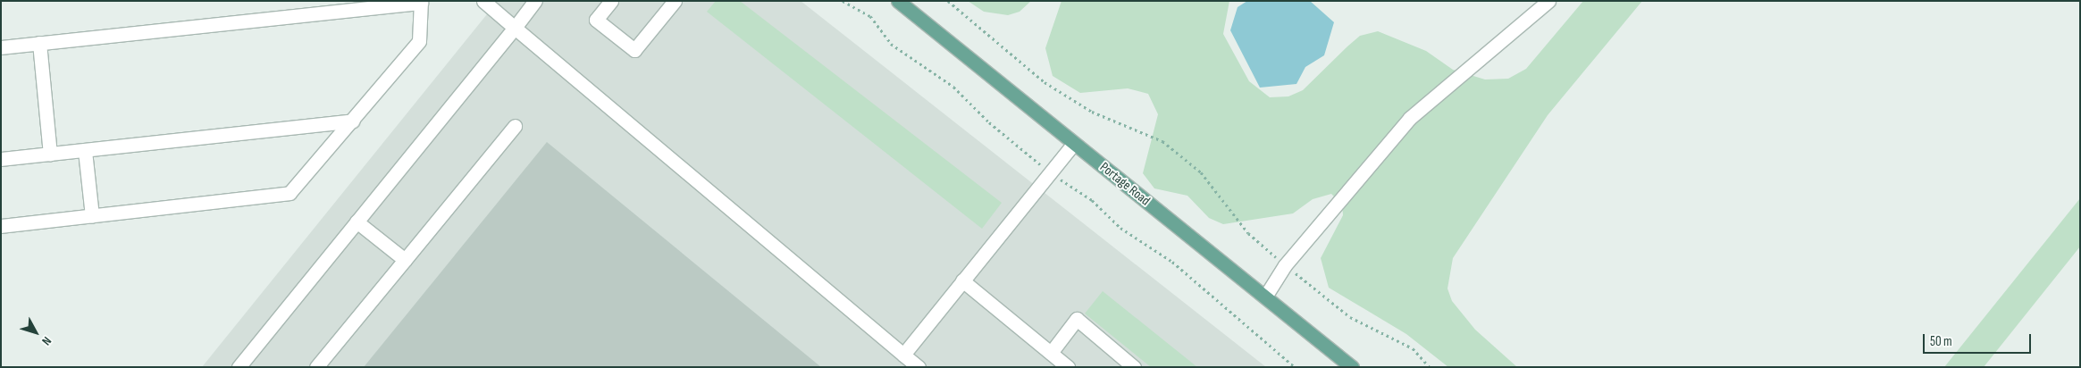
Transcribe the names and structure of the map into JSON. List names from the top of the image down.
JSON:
{
  "streets": {
    "main road": ["Portage Road"]
  },
  "scale_bar": "50 m",
  "north": "bottom right"
}
